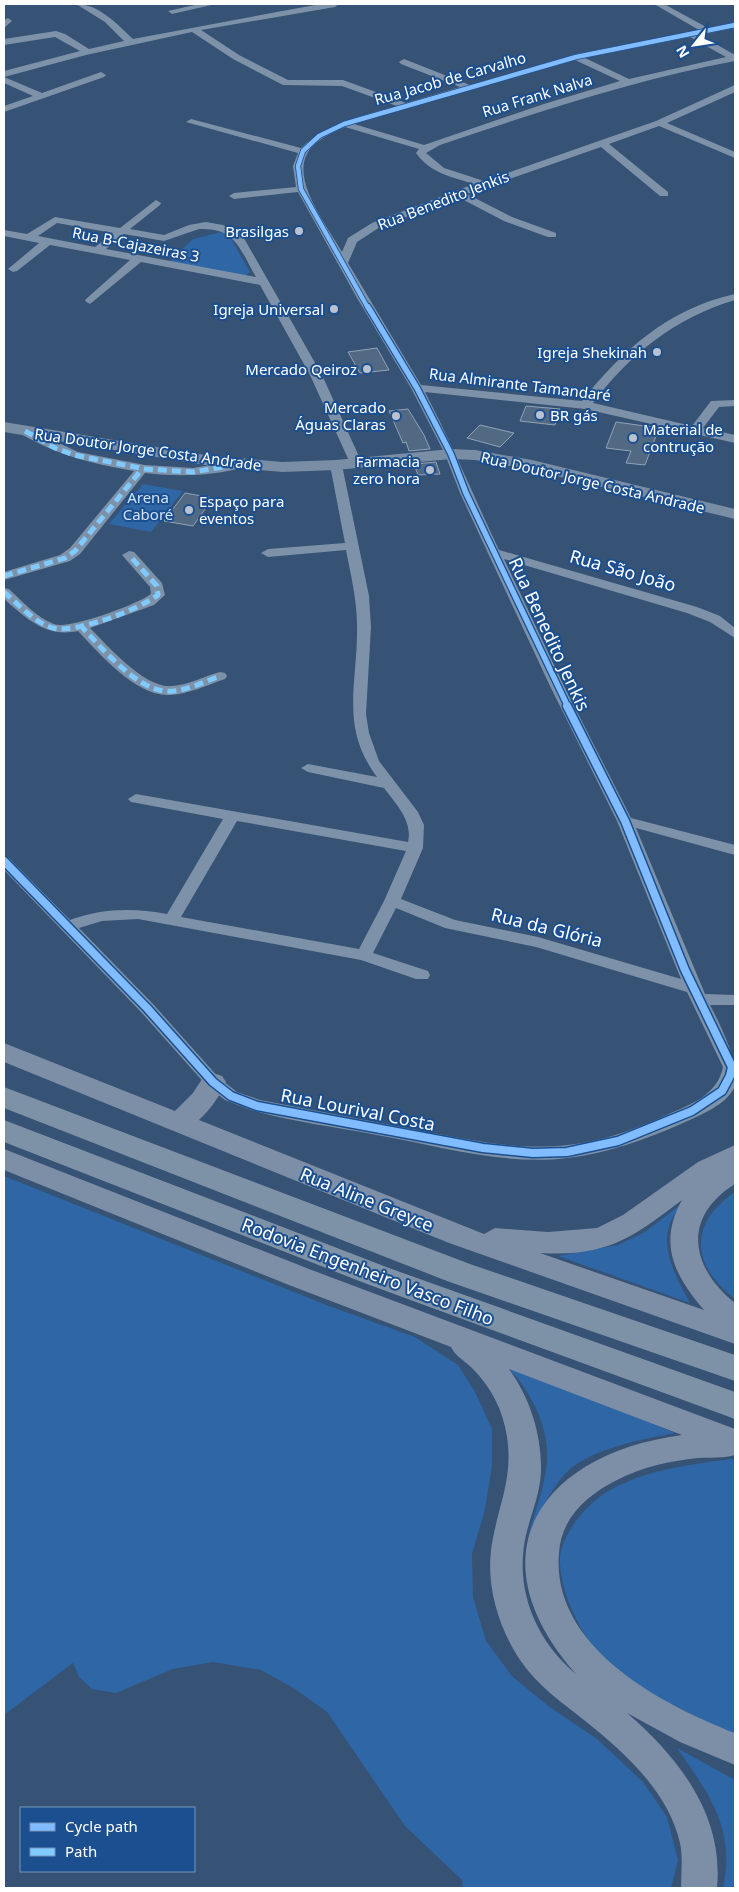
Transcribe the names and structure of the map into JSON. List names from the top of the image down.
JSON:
{
  "streets": {
    "highway": ["Rodovia Engenheiro Vasco Filho"],
    "main road": ["Rua Doutor Jorge Costa Andrade", "Rua Aline Greyce"],
    "street": [
      "Rua Jacob de Carvalho",
      "Rua Frank Nalva",
      "Rua Benedito Jenkis",
      "Rua B-Cajazeiras 3",
      "Rua Almirante Tamandaré",
      "Rua São João",
      "Rua da Glória",
      "Rua Lourival Costa"
    ]
  },
  "crossings": [
    ["Rua Benedito Jenkis", "Rua Almirante Tamandaré"],
    ["Rua Benedito Jenkis", "Rua Doutor Jorge Costa Andrade"],
    ["Rua Benedito Jenkis", "Rua São João"],
    ["Rua Benedito Jenkis", "Rua da Glória"],
    ["Rua Benedito Jenkis", "Rua Lourival Costa"]
  ],
  "parks": ["Arena Caboré"],
  "places": [
    "Brasilgas",
    "Igreja Universal",
    "Igreja Shekinah",
    "Mercado Qeiroz",
    "BR gás",
    "Mercado Águas Claras",
    "Material de contrução",
    "Farmacia zero hora",
    "Espaço para eventos"
  ],
  "legend": ["Cycle path", "Path"],
  "north": "bottom left"
}
